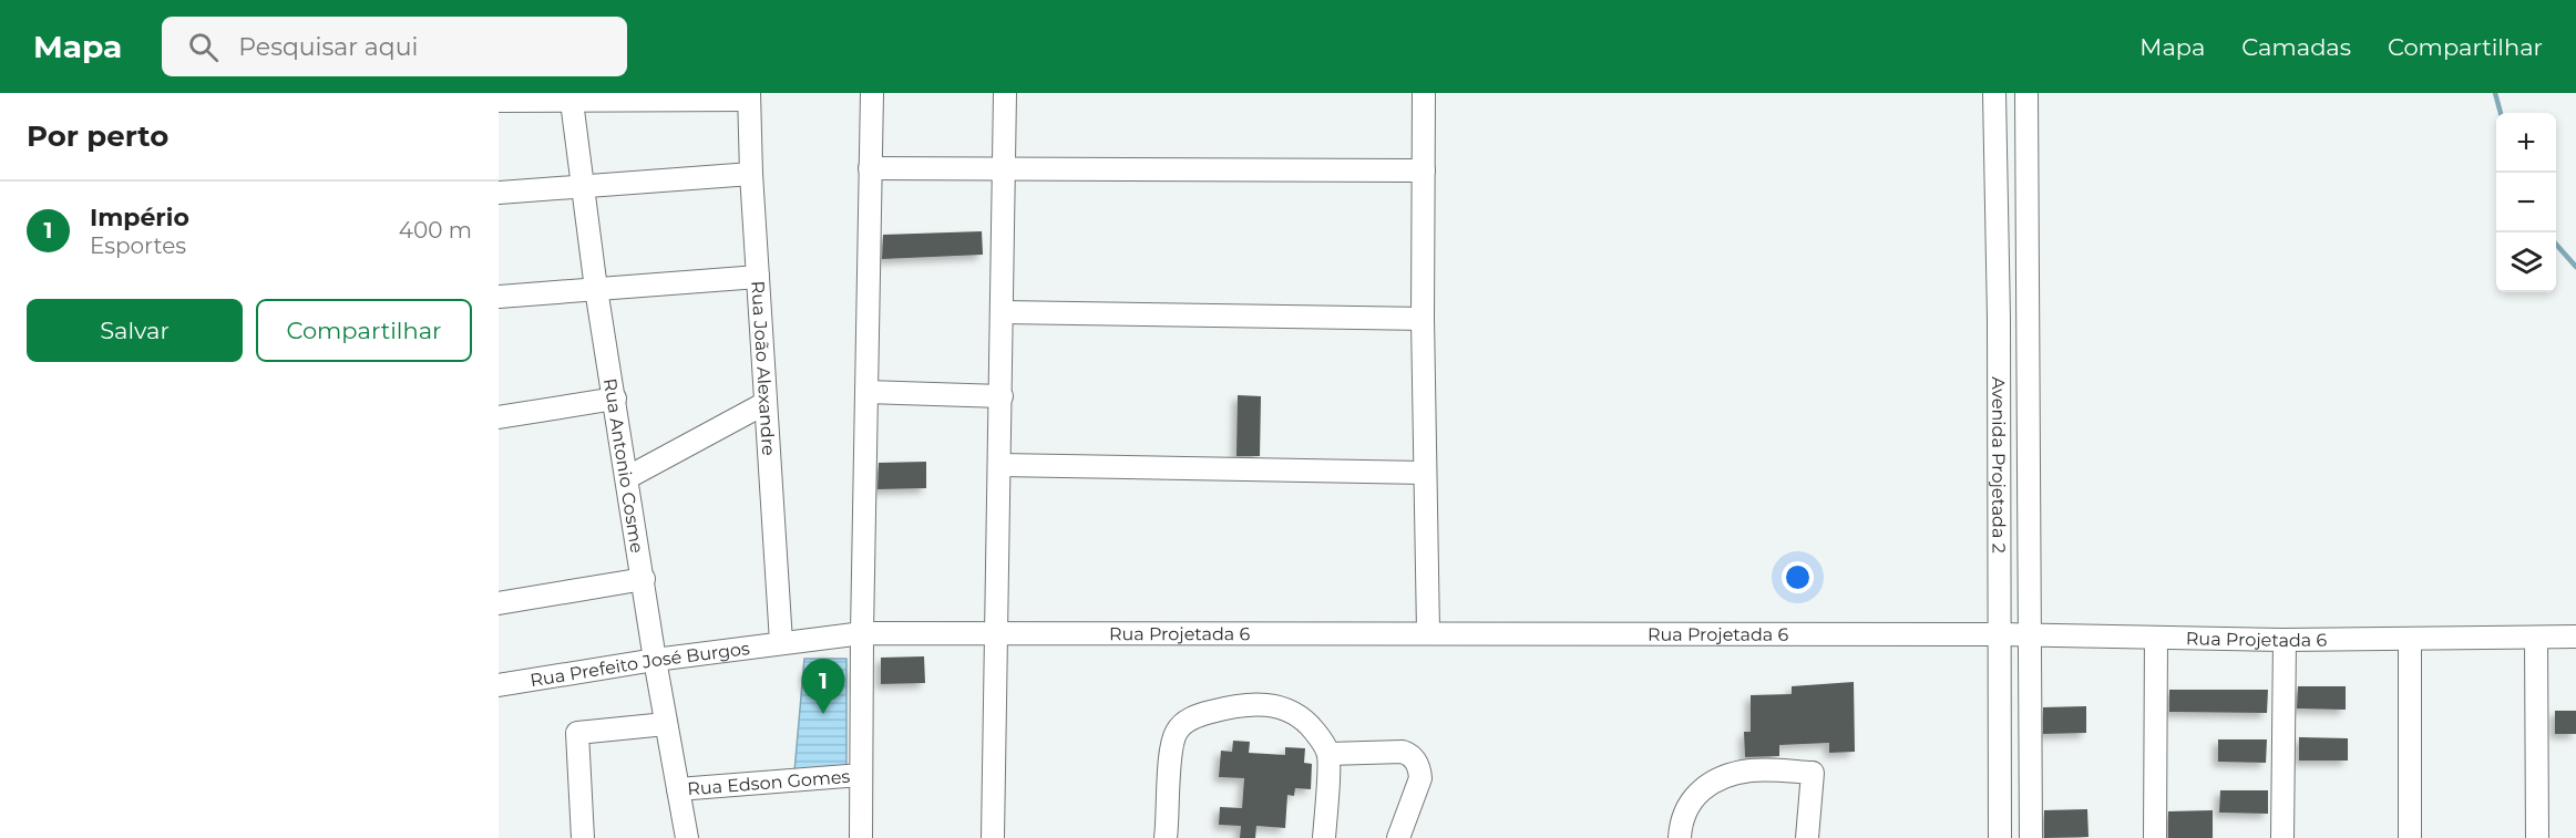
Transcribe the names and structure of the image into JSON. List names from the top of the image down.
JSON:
{
  "streets": {
    "street": [
      "Rua João Alexandre",
      "Avenida Projetada 2",
      "Rua Antonio Cosme",
      "Rua Projetada 6",
      "Rua Prefeito José Burgos",
      "Rua Edson Gomes"
    ]
  },
  "crossings": [
    ["Rua João Alexandre", "Rua Prefeito José Burgos"],
    ["Avenida Projetada 2", "Rua Projetada 6"],
    ["Rua Antonio Cosme", "Rua Prefeito José Burgos"],
    ["Rua Antonio Cosme", "Rua Edson Gomes"],
    ["Rua Projetada 6", "Rua Prefeito José Burgos"]
  ],
  "page": {
    "header": "Mapa",
    "search": "Pesquisar aqui",
    "nav": ["Mapa", "Camadas", "Compartilhar"],
    "heading": "Por perto",
    "map_buttons": ["+", "−"],
    "list": [
      {
        "mark": "1",
        "name": "Império",
        "note": "Esportes",
        "value": "400 m"
      }
    ],
    "buttons": ["Salvar", "Compartilhar"],
    "pins": "1"
  }
}
